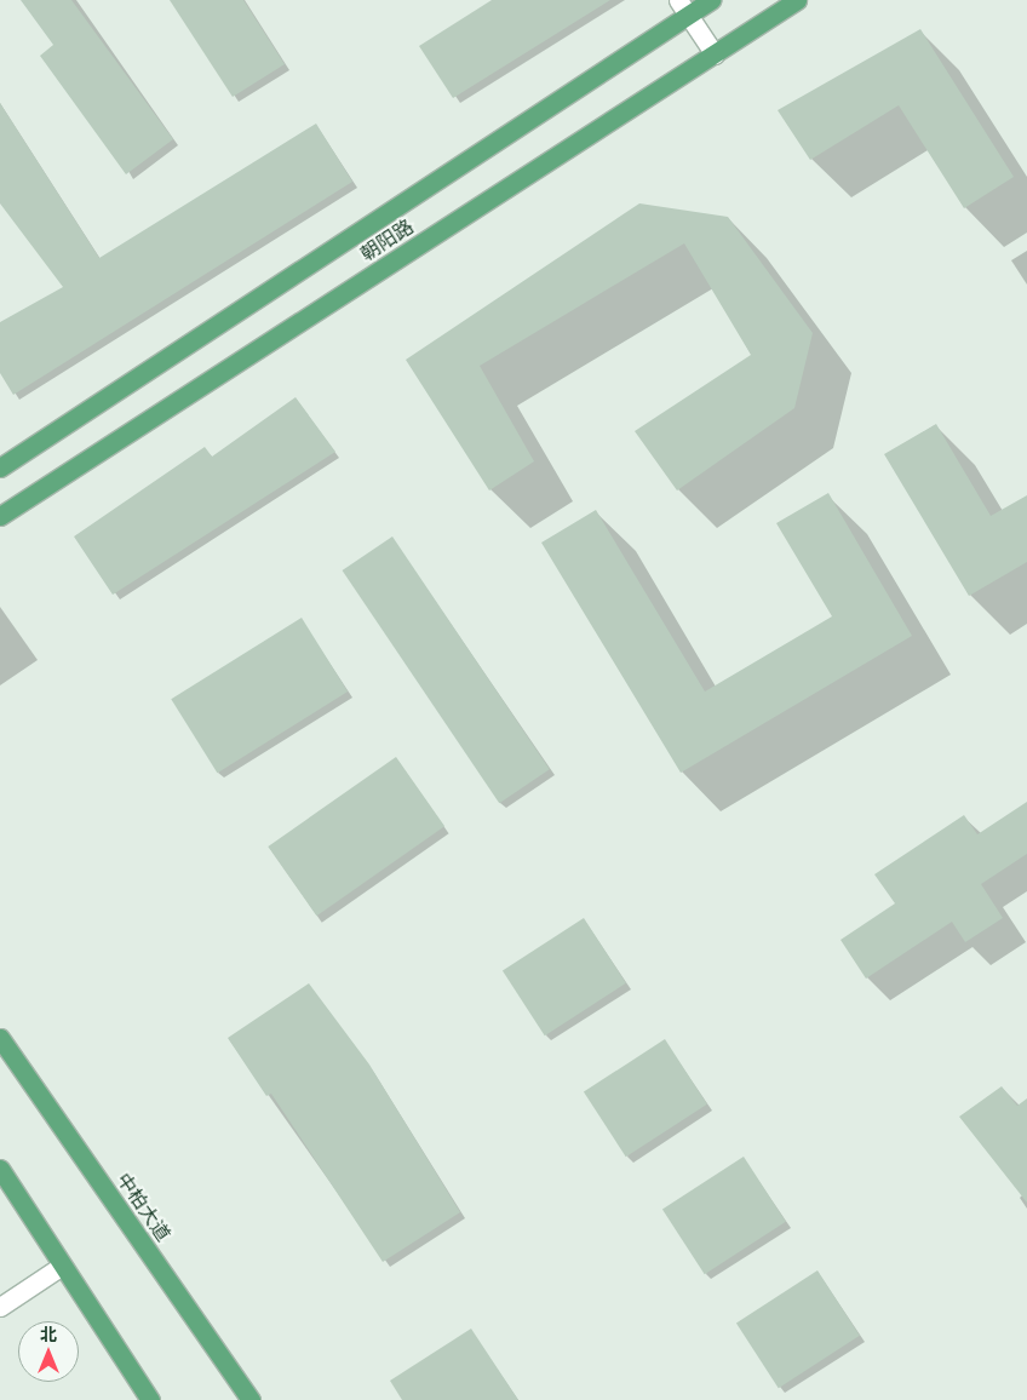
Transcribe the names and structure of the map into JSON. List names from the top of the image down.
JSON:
{
  "streets": {
    "main road": ["朝阳路", "中柏大道"]
  },
  "north": "top"
}
